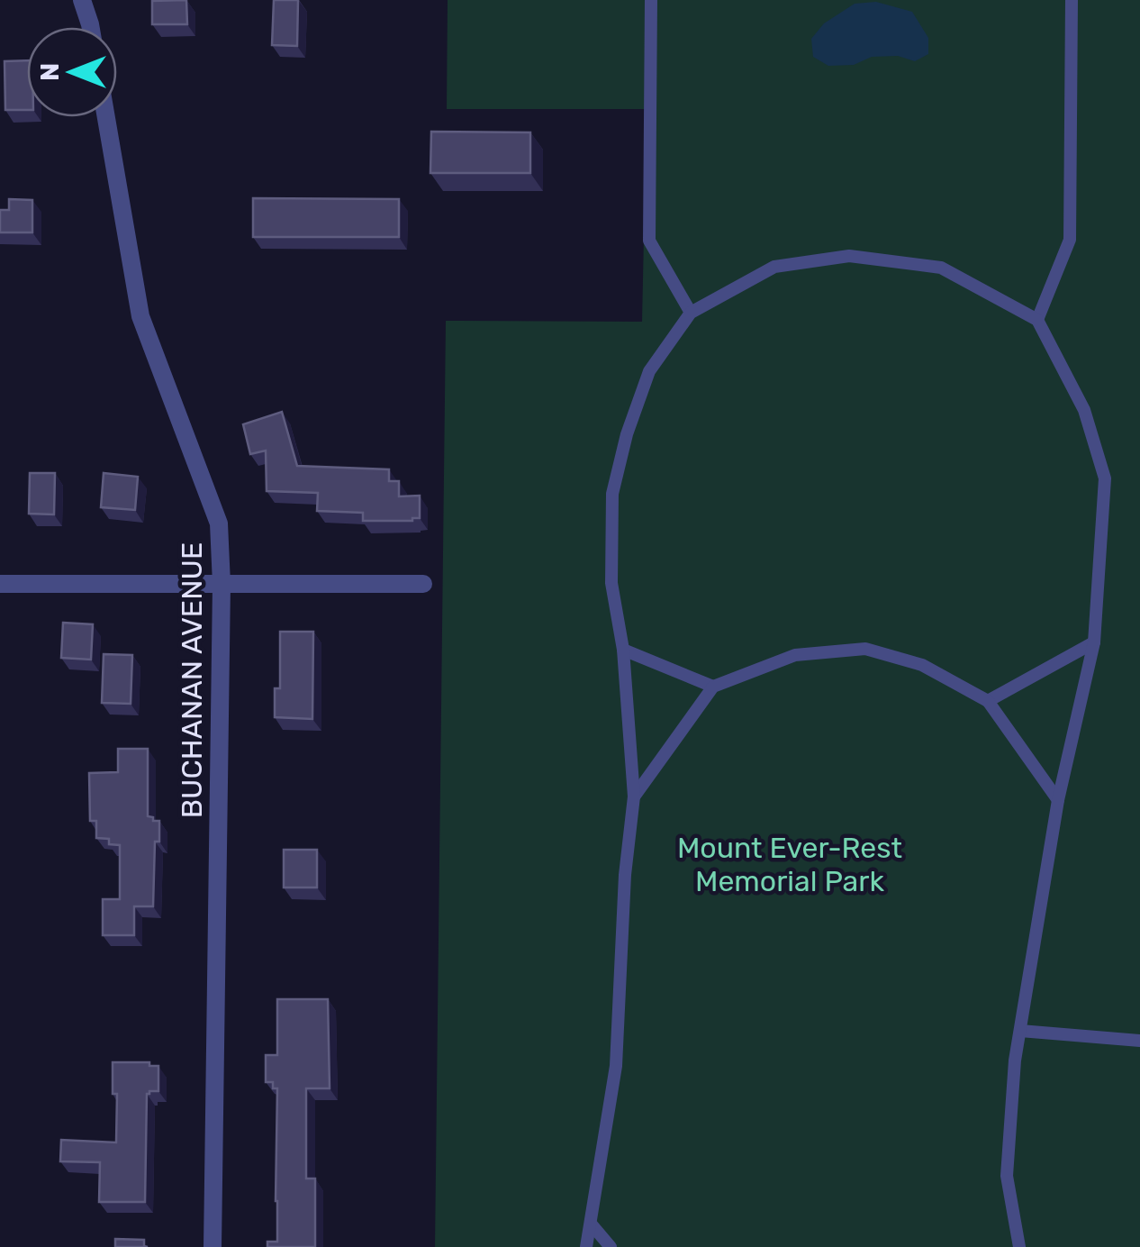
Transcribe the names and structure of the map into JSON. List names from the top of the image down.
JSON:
{
  "streets": {
    "street": ["BUCHANAN AVENUE"]
  },
  "parks": ["Mount Ever-Rest Memorial Park"],
  "north": "left"
}
